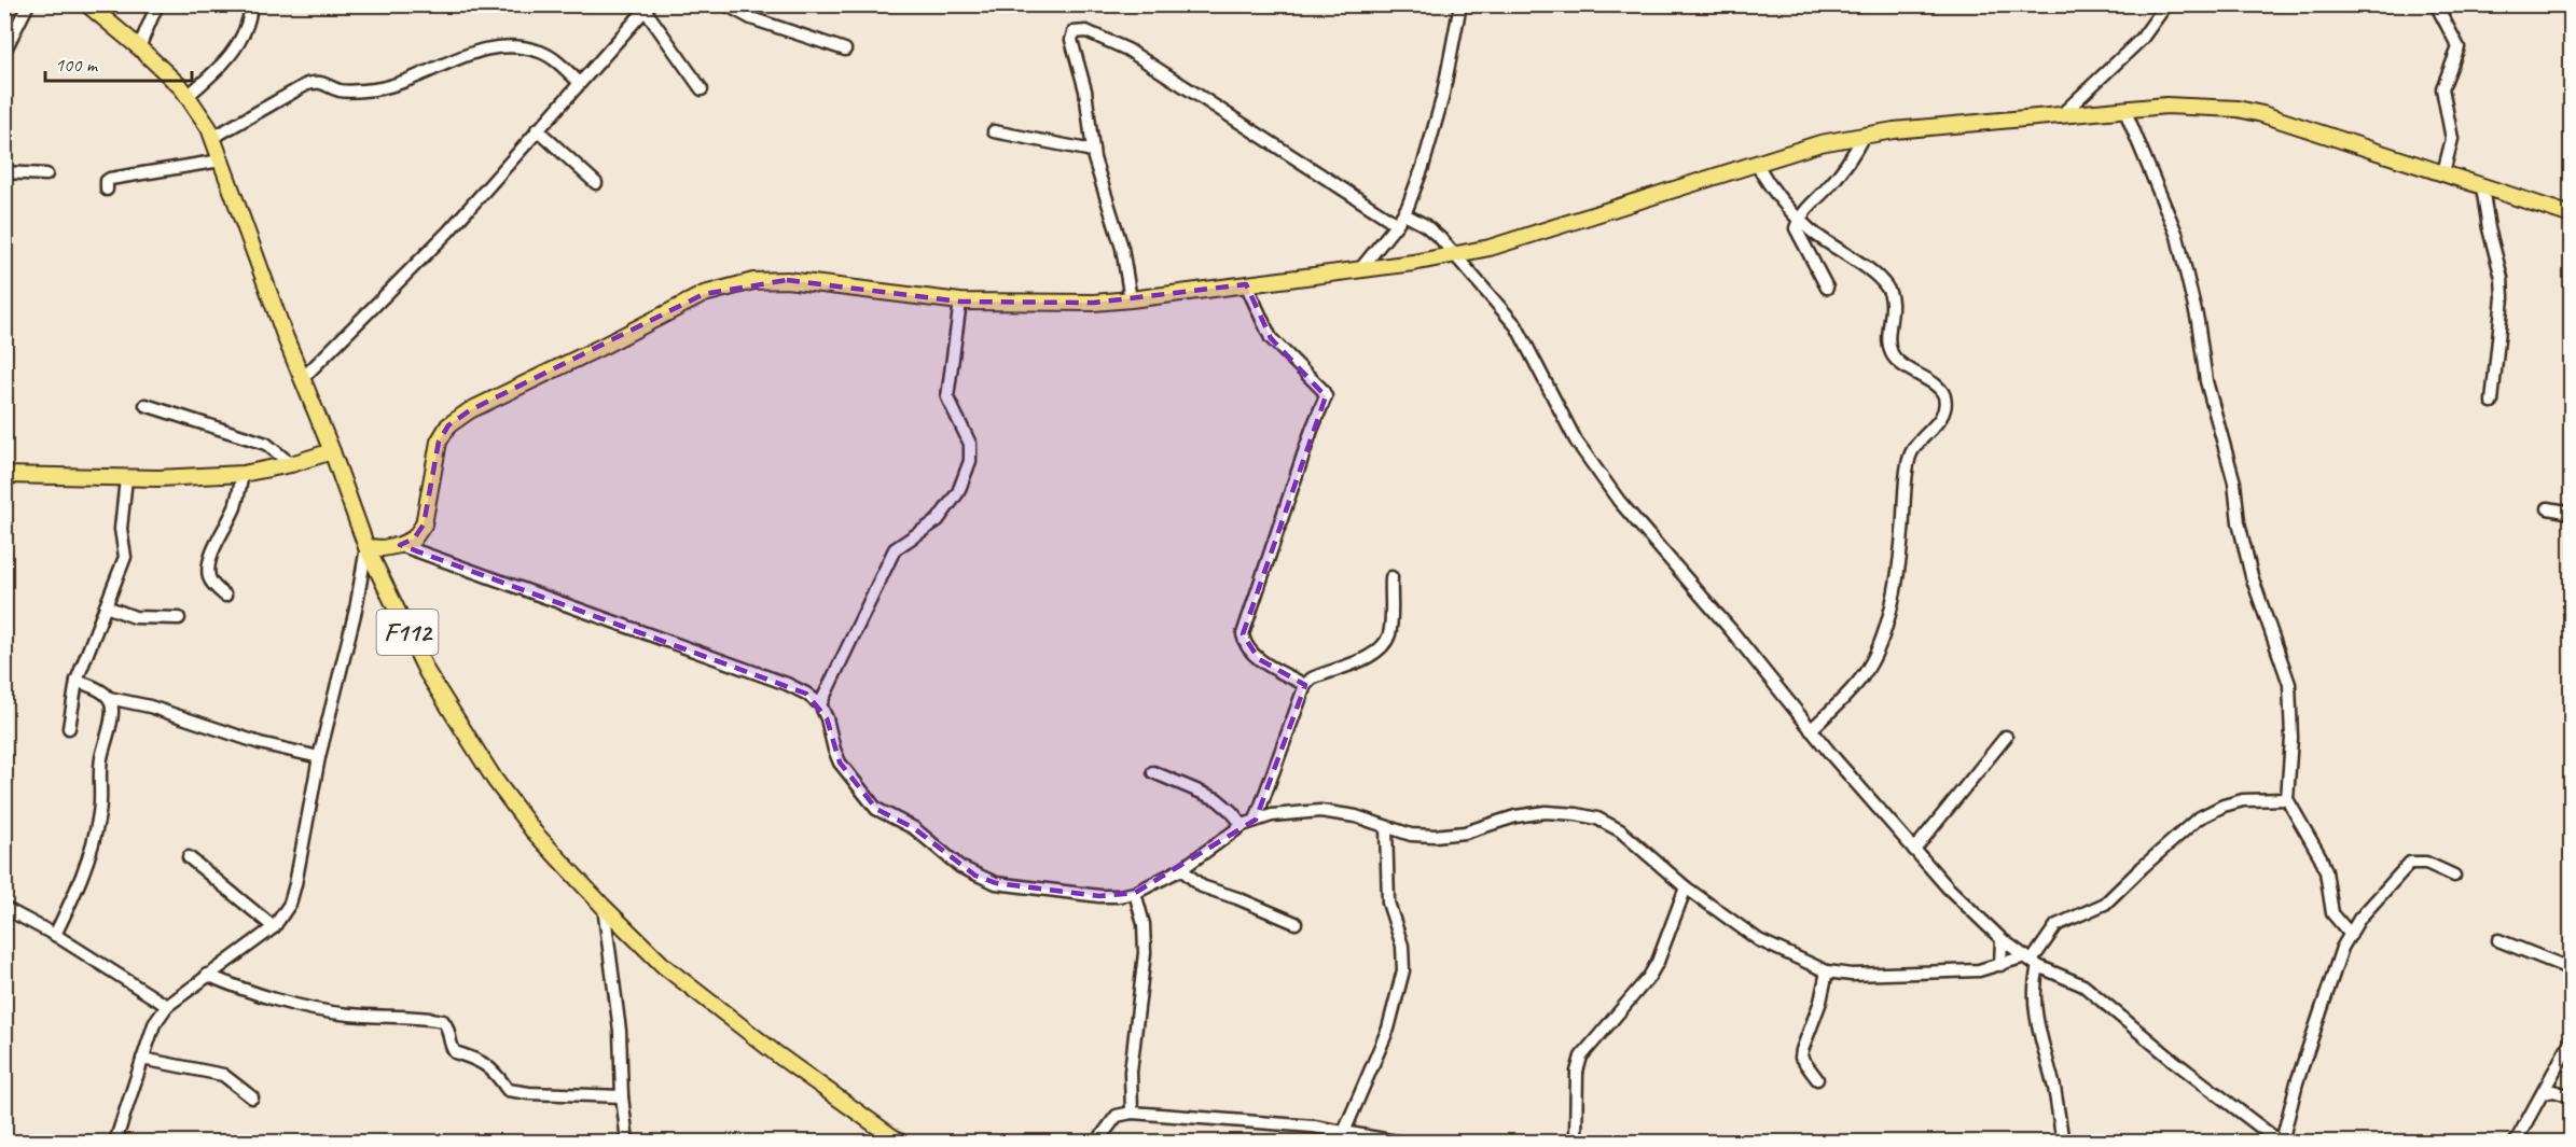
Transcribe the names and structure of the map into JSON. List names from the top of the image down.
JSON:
{
  "streets": {
    "main road": ["F112"]
  },
  "scale_bar": "100 m"
}
